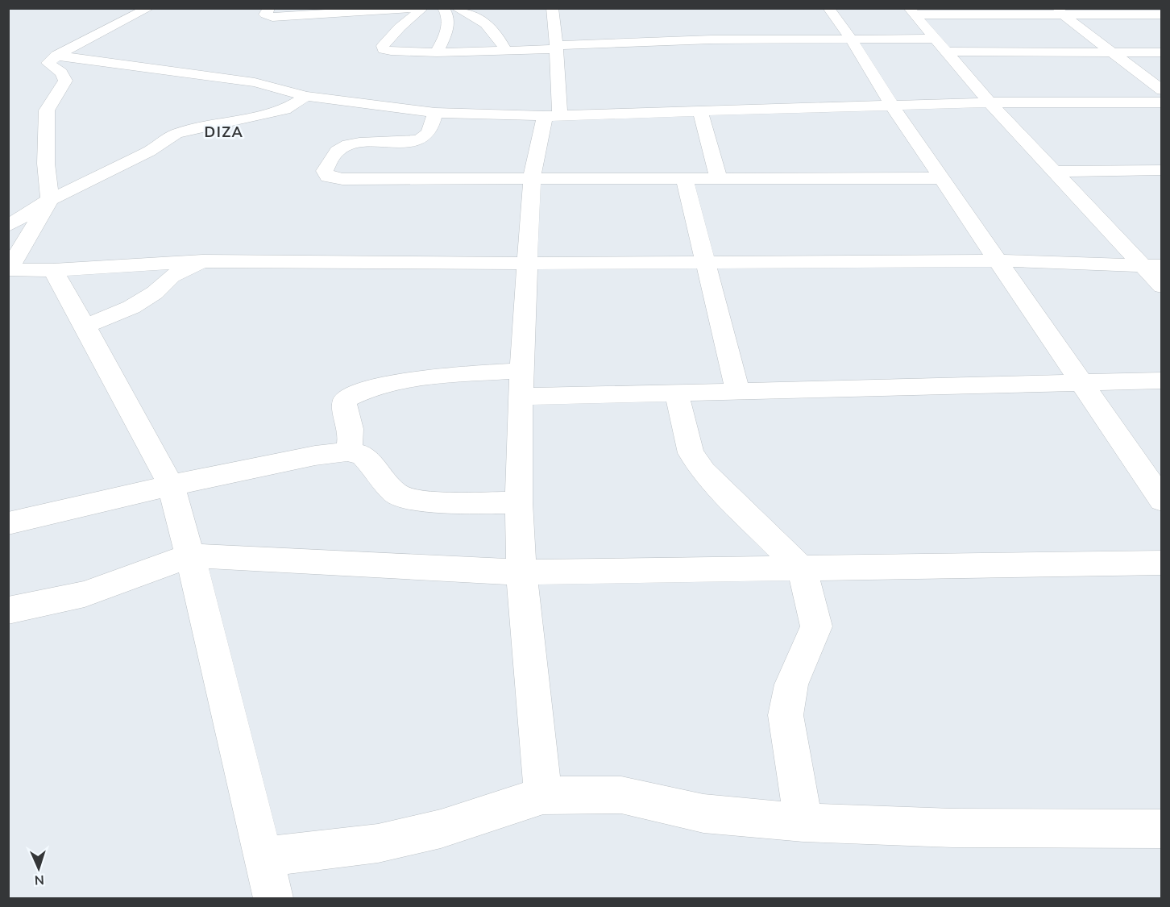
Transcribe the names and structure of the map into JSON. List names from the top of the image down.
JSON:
{
  "districts": ["DIZA"],
  "north": "bottom"
}
